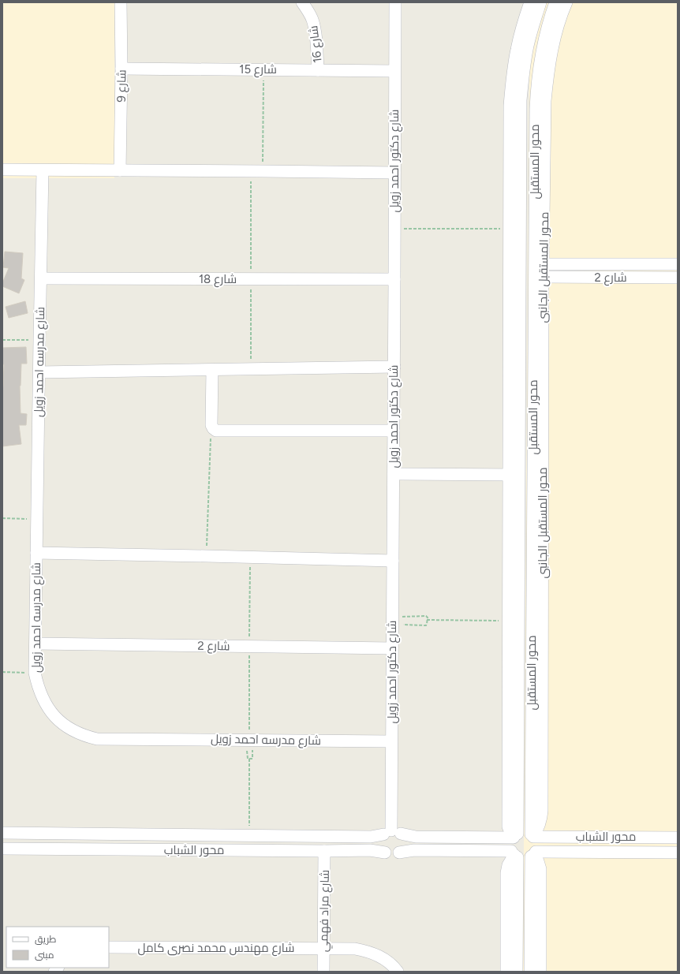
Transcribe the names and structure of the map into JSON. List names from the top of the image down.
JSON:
{
  "streets": {
    "street": [
      "شارع 16",
      "شارع 15",
      "شارع 9",
      "شارع دكتور احمد زويل",
      "محور المستقبل",
      "محور المستقبل الجانبى",
      "شارع 2",
      "شارع 18",
      "شارع مدرسه احمد زويل",
      "محور الشباب",
      "شارع مراد فهمي",
      "شارع مهندس محمد نصرى كامل"
    ]
  },
  "crossings": [
    ["شارع 16", "شارع 15"],
    ["شارع 15", "شارع 9"],
    ["شارع 15", "شارع دكتور احمد زويل"],
    ["شارع دكتور احمد زويل", "شارع 2"],
    ["شارع دكتور احمد زويل", "شارع 18"],
    ["شارع دكتور احمد زويل", "شارع مدرسه احمد زويل"],
    ["شارع دكتور احمد زويل", "محور الشباب"],
    ["محور المستقبل", "محور المستقبل الجانبى"],
    ["محور المستقبل", "محور الشباب"],
    ["محور المستقبل الجانبى", "شارع 2"],
    ["محور المستقبل الجانبى", "محور الشباب"],
    ["شارع 2", "شارع مدرسه احمد زويل"],
    ["شارع 18", "شارع مدرسه احمد زويل"],
    ["محور الشباب", "شارع مراد فهمي"],
    ["شارع مراد فهمي", "شارع مهندس محمد نصرى كامل"]
  ],
  "legend": ["طريق", "مبنى"]
}
